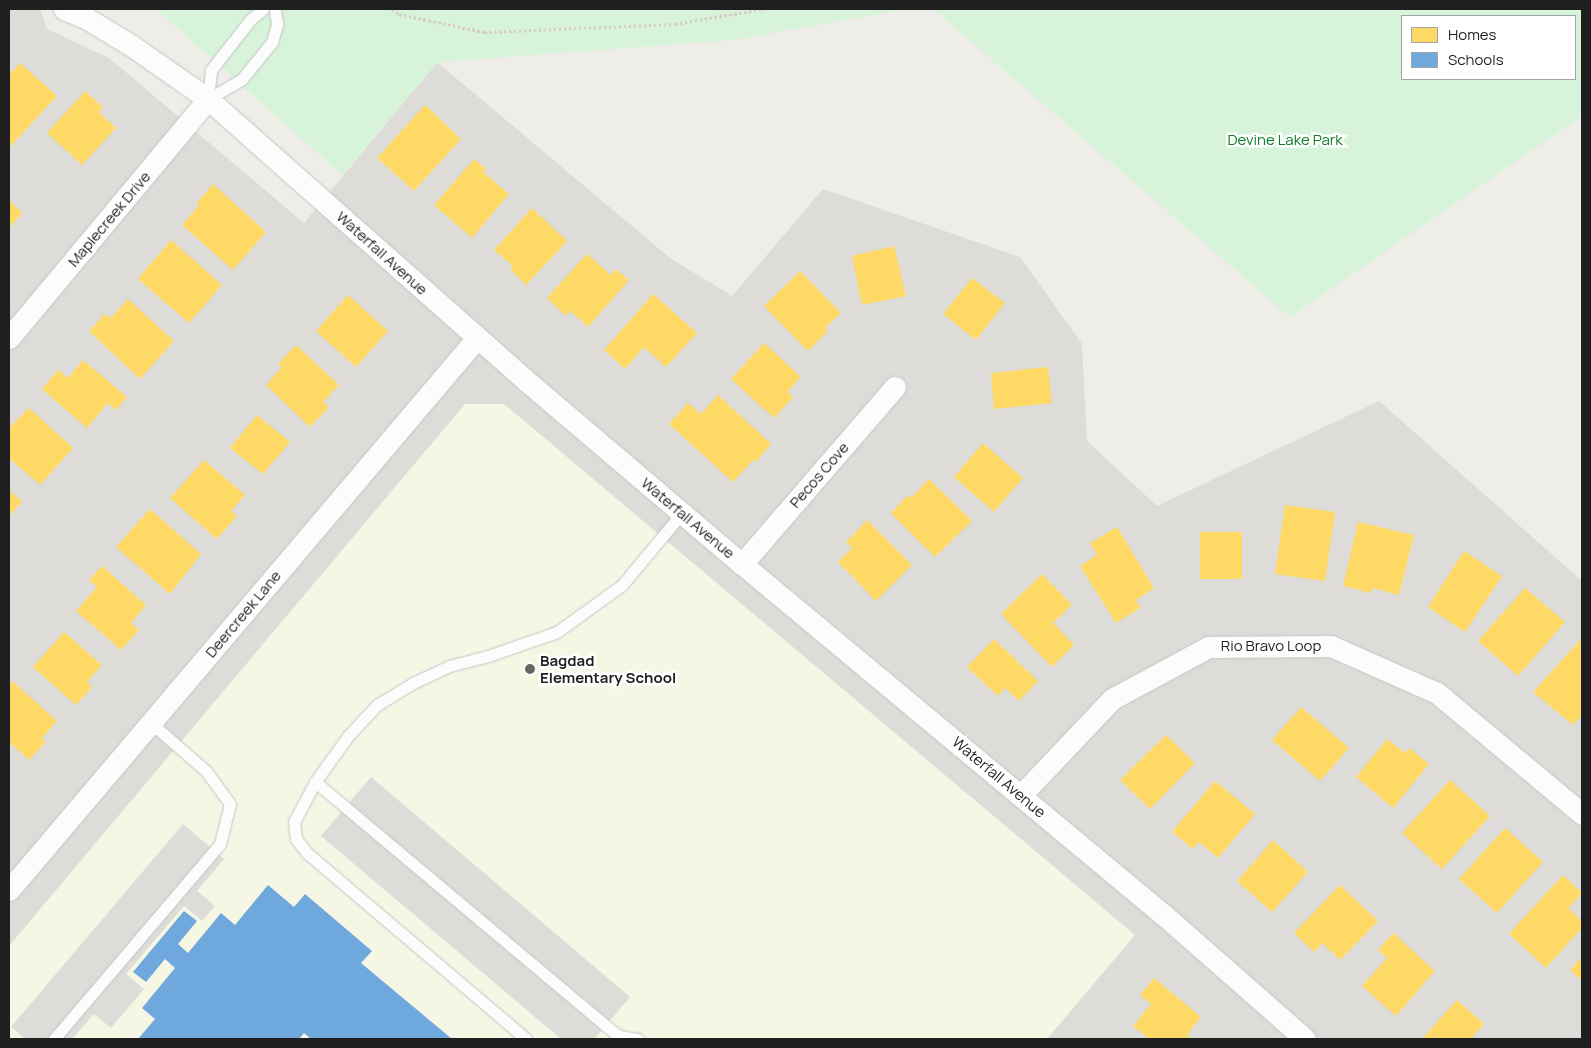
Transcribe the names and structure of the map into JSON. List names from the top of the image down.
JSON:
{
  "streets": {
    "street": [
      "Maplecreek Drive",
      "Waterfall Avenue",
      "Pecos Cove",
      "Deercreek Lane",
      "Rio Bravo Loop"
    ]
  },
  "crossings": [
    ["Maplecreek Drive", "Waterfall Avenue"],
    ["Waterfall Avenue", "Pecos Cove"],
    ["Waterfall Avenue", "Deercreek Lane"],
    ["Waterfall Avenue", "Rio Bravo Loop"]
  ],
  "parks": ["Devine Lake Park"],
  "places": ["Bagdad Elementary School"],
  "legend": ["Homes", "Schools"]
}
